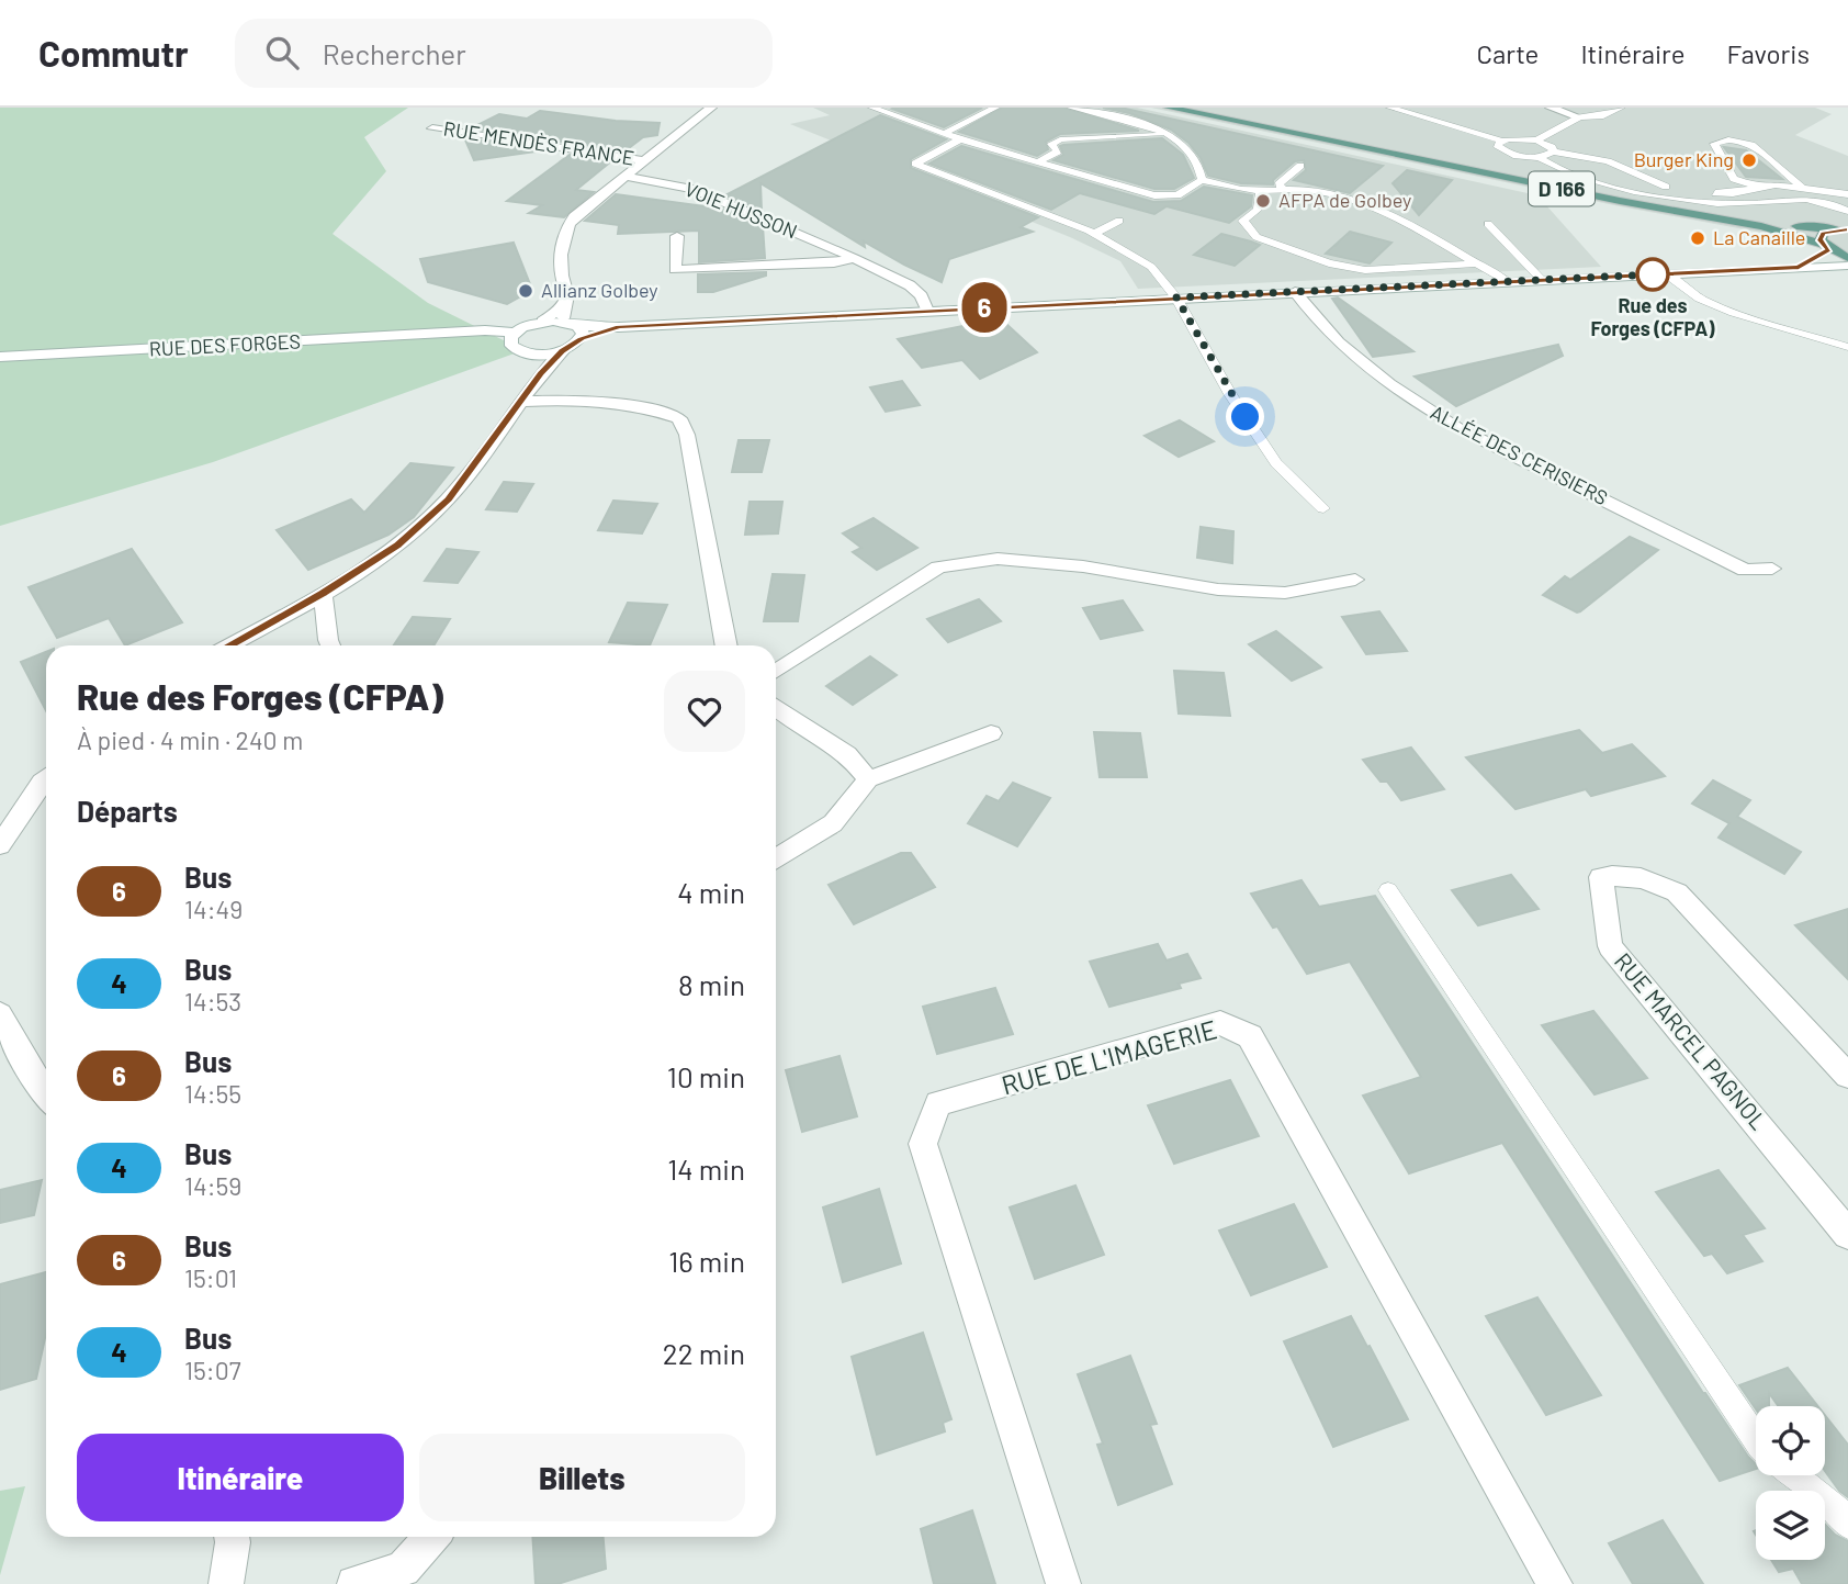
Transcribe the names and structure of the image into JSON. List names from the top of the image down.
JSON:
{
  "streets": {
    "main road": ["D 166"],
    "street": [
      "RUE MENDÈS FRANCE",
      "VOIE HUSSON",
      "RUE DES FORGES",
      "ALLÉE DES CERISIERS",
      "RUE MARCEL PAGNOL",
      "RUE DE L'IMAGERIE"
    ]
  },
  "crossings": [
    ["RUE MENDÈS FRANCE", "VOIE HUSSON"]
  ],
  "places": [
    "Burger King",
    "AFPA de Golbey",
    "La Canaille",
    "Rue des Forges (CFPA)",
    "Allianz Golbey"
  ],
  "lines": ["bus line 6"],
  "page": {
    "header": "Commutr",
    "search": "Rechercher",
    "nav": ["Carte", "Itinéraire", "Favoris"],
    "on_map": "6",
    "heading": [
      ["Rue des Forges (CFPA)", "À pied · 4 min · 240 m"],
      "Départs"
    ],
    "list": [
      {
        "mark": "6",
        "name": "Bus",
        "note": "14:49",
        "value": "4 min"
      },
      {
        "mark": "4",
        "name": "Bus",
        "note": "14:53",
        "value": "8 min"
      },
      {
        "mark": "6",
        "name": "Bus",
        "note": "14:55",
        "value": "10 min"
      },
      {
        "mark": "4",
        "name": "Bus",
        "note": "14:59",
        "value": "14 min"
      },
      {
        "mark": "6",
        "name": "Bus",
        "note": "15:01",
        "value": "16 min"
      },
      {
        "mark": "4",
        "name": "Bus",
        "note": "15:07",
        "value": "22 min"
      }
    ],
    "buttons": ["Itinéraire", "Billets"]
  }
}
